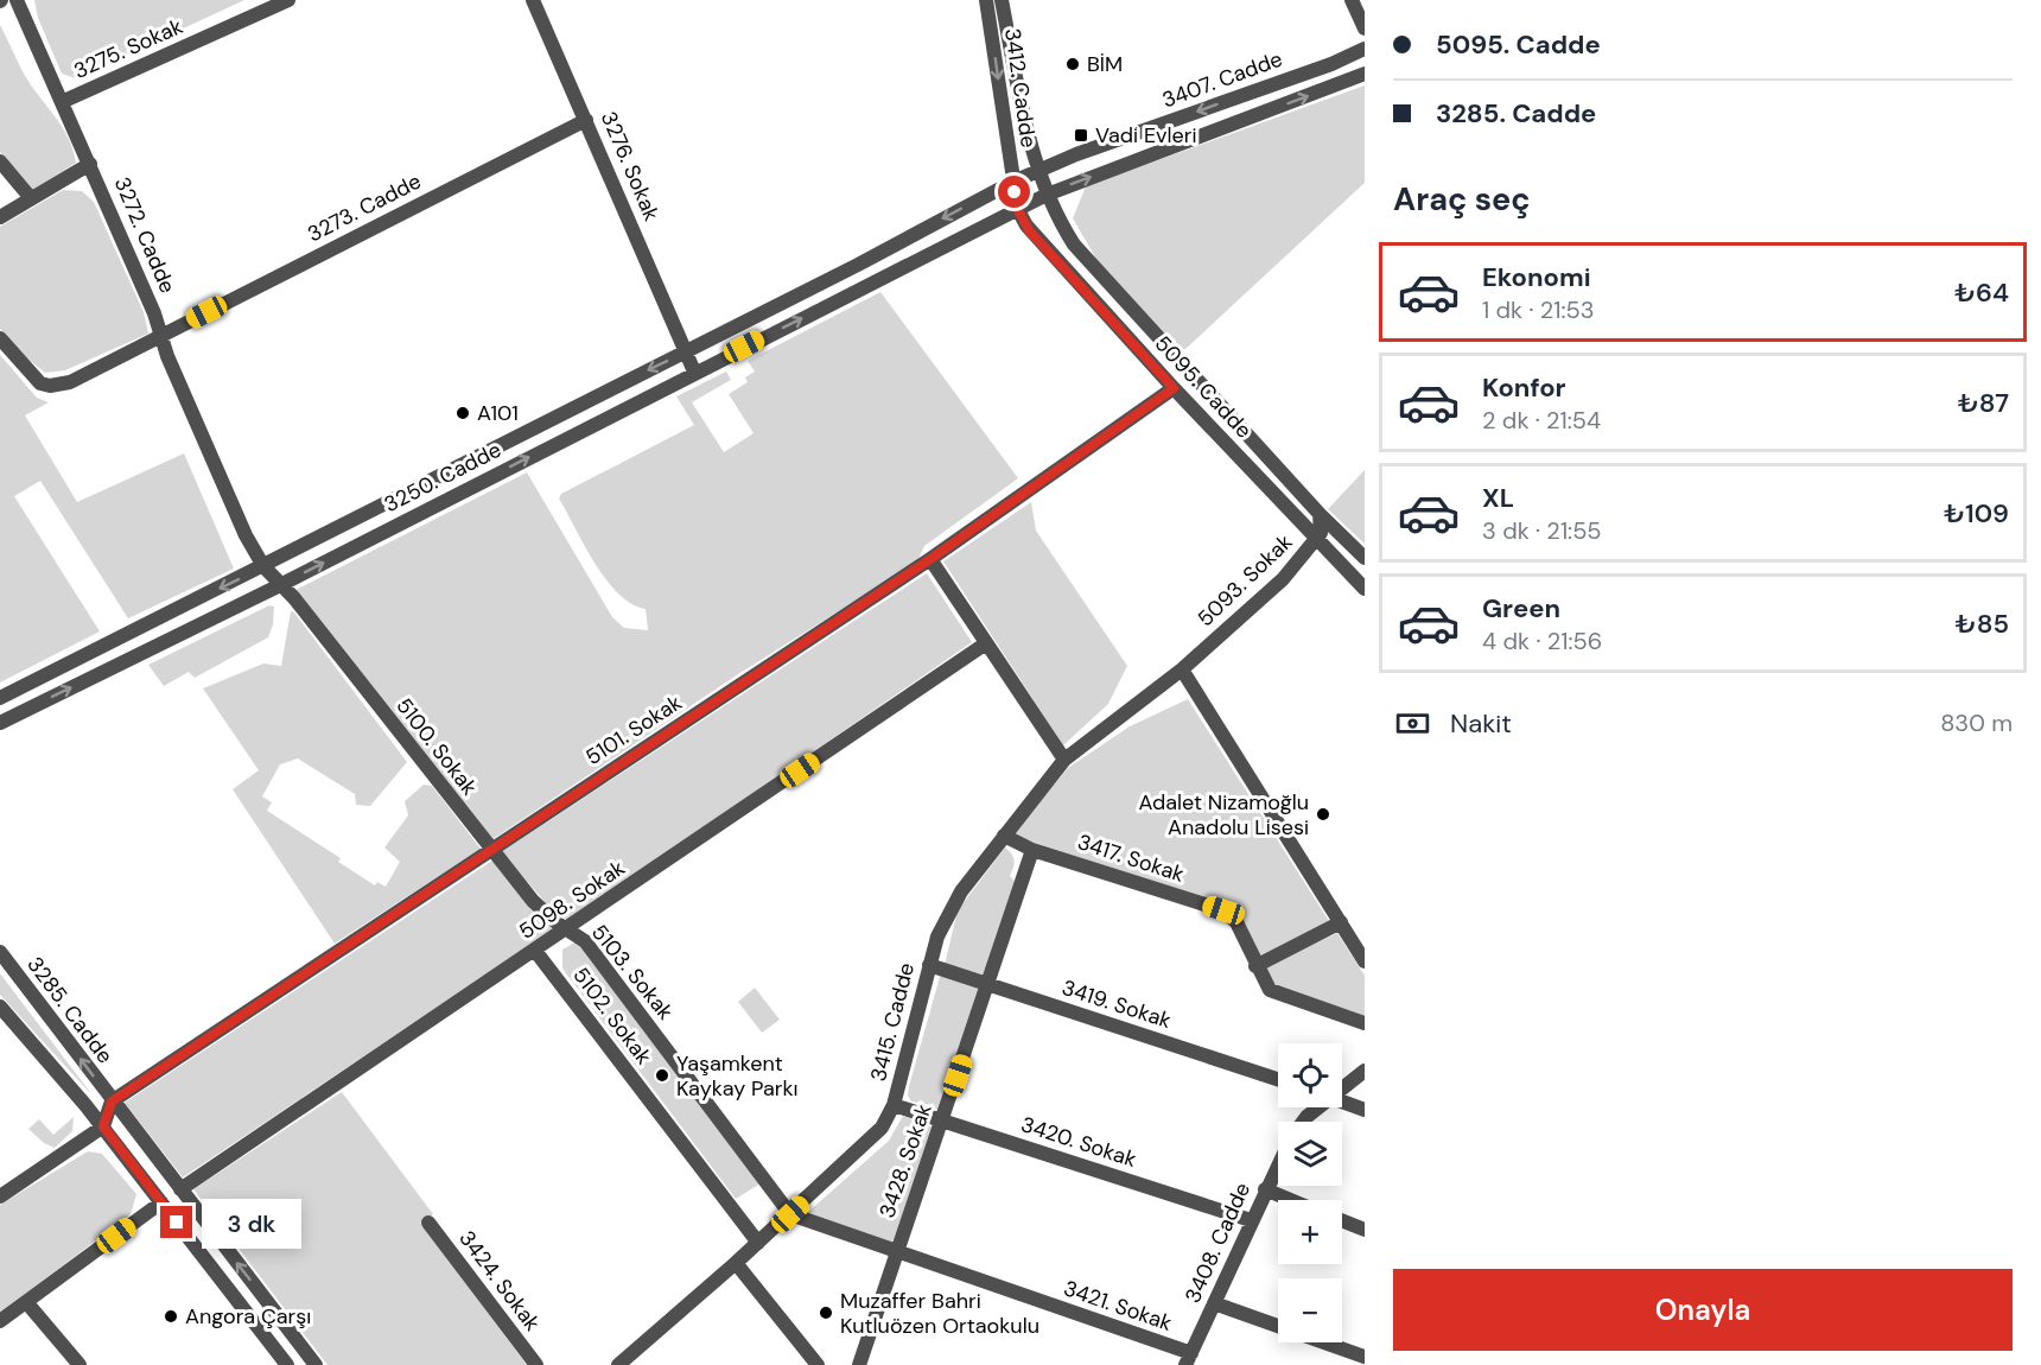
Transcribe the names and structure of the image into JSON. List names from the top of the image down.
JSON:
{
  "streets": {
    "street": [
      "3275. Sokak",
      "3407. Cadde",
      "3412. Cadde",
      "3276. Sokak",
      "3273. Cadde",
      "3272. Cadde",
      "5095. Cadde",
      "3250. Cadde",
      "5093. Sokak",
      "5101. Sokak",
      "5100. Sokak",
      "3417. Sokak",
      "5098. Sokak",
      "5103. Sokak",
      "3419. Sokak",
      "3285. Cadde",
      "5102. Sokak",
      "3415. Cadde",
      "3420. Sokak",
      "3428. Sokak",
      "3408. Cadde",
      "3424. Sokak",
      "3421. Sokak"
    ]
  },
  "crossings": [
    ["3275. Sokak", "3272. Cadde"],
    ["3407. Cadde", "3412. Cadde"],
    ["3407. Cadde", "3250. Cadde"],
    ["3412. Cadde", "5095. Cadde"],
    ["3412. Cadde", "3250. Cadde"],
    ["3276. Sokak", "3273. Cadde"],
    ["3276. Sokak", "3250. Cadde"],
    ["3273. Cadde", "3272. Cadde"],
    ["3272. Cadde", "3250. Cadde"],
    ["3272. Cadde", "5100. Sokak"],
    ["5095. Cadde", "3250. Cadde"],
    ["5095. Cadde", "5093. Sokak"],
    ["5095. Cadde", "5101. Sokak"],
    ["3250. Cadde", "5100. Sokak"],
    ["5093. Sokak", "3415. Cadde"],
    ["5101. Sokak", "5100. Sokak"],
    ["5101. Sokak", "3285. Cadde"],
    ["5100. Sokak", "5098. Sokak"],
    ["5100. Sokak", "5103. Sokak"],
    ["3417. Sokak", "3415. Cadde"],
    ["3417. Sokak", "3428. Sokak"],
    ["5098. Sokak", "5103. Sokak"],
    ["5098. Sokak", "3285. Cadde"],
    ["5098. Sokak", "5102. Sokak"],
    ["5103. Sokak", "3415. Cadde"],
    ["5103. Sokak", "3421. Sokak"],
    ["3419. Sokak", "3415. Cadde"],
    ["3419. Sokak", "3428. Sokak"],
    ["5102. Sokak", "3415. Cadde"],
    ["3415. Cadde", "3420. Sokak"],
    ["3415. Cadde", "3421. Sokak"],
    ["3420. Sokak", "3428. Sokak"],
    ["3420. Sokak", "3408. Cadde"],
    ["3428. Sokak", "3421. Sokak"],
    ["3408. Cadde", "3421. Sokak"]
  ],
  "places": {
    "other": [
      "BİM",
      "A101",
      "Adalet Nizamoğlu Anadolu Lisesi",
      "Yaşamkent Kaykay Parkı",
      "Muzaffer Bahri Kutluözen Ortaokulu",
      "Angora Çarşı"
    ],
    "transit": ["Vadi Evleri"]
  },
  "page": {
    "banner": ["5095. Cadde", "3285. Cadde"],
    "heading": "Araç seç",
    "list": [
      {
        "name": "Ekonomi",
        "note": "1 dk · 21:53",
        "value": "₺64"
      },
      {
        "name": "Konfor",
        "note": "2 dk · 21:54",
        "value": "₺87"
      },
      {
        "name": "XL",
        "note": "3 dk · 21:55",
        "value": "₺109"
      },
      {
        "name": "Green",
        "note": "4 dk · 21:56",
        "value": "₺85"
      }
    ],
    "pay": ["Nakit", "830 m"],
    "map_buttons": ["+", "−"],
    "bubble": "3 dk",
    "buttons": "Onayla"
  }
}
